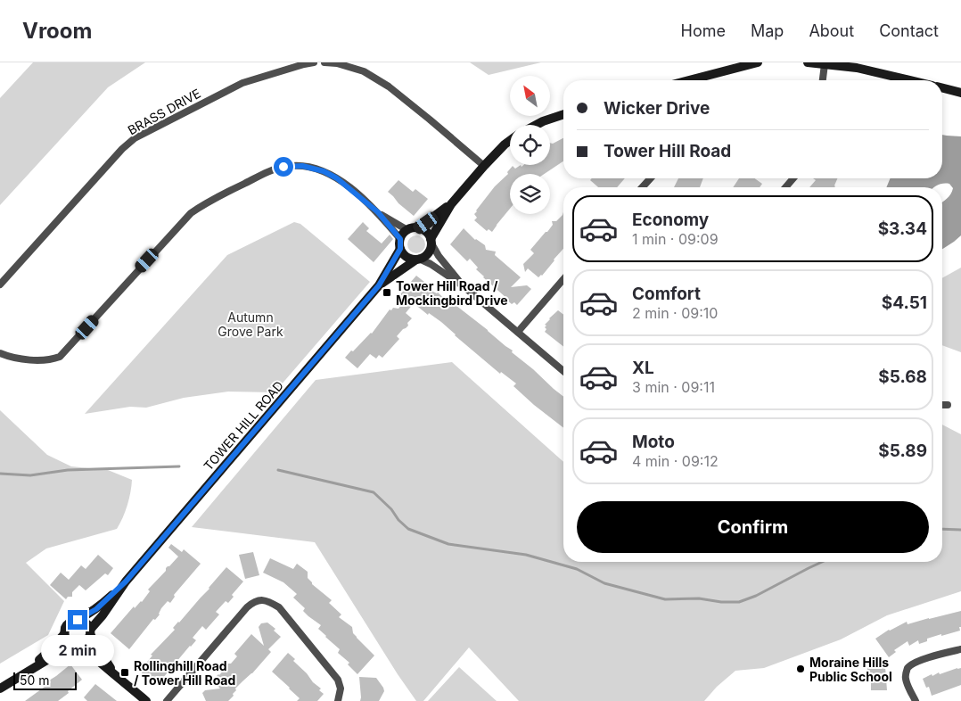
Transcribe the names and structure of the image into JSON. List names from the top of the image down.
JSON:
{
  "streets": {
    "street": ["BRASS DRIVE", "TOWER HILL ROAD"]
  },
  "parks": ["Autumn Grove Park"],
  "places": {
    "transit": ["Tower Hill Road / Mockingbird Drive", "Rollinghill Road / Tower Hill Road"],
    "other": ["Moraine Hills Public School"]
  },
  "scale_bar": "50 m",
  "north": "top left",
  "page": {
    "header": "Vroom",
    "nav": [
      "Home",
      "Map",
      "About",
      "Contact"
    ],
    "banner": ["Wicker Drive", "Tower Hill Road"],
    "list": [
      {
        "name": "Economy",
        "note": "1 min · 09:09",
        "value": "$3.34"
      },
      {
        "name": "Comfort",
        "note": "2 min · 09:10",
        "value": "$4.51"
      },
      {
        "name": "XL",
        "note": "3 min · 09:11",
        "value": "$5.68"
      },
      {
        "name": "Moto",
        "note": "4 min · 09:12",
        "value": "$5.89"
      }
    ],
    "buttons": "Confirm",
    "bubble": "2 min",
    "scale": "50 m"
  }
}
